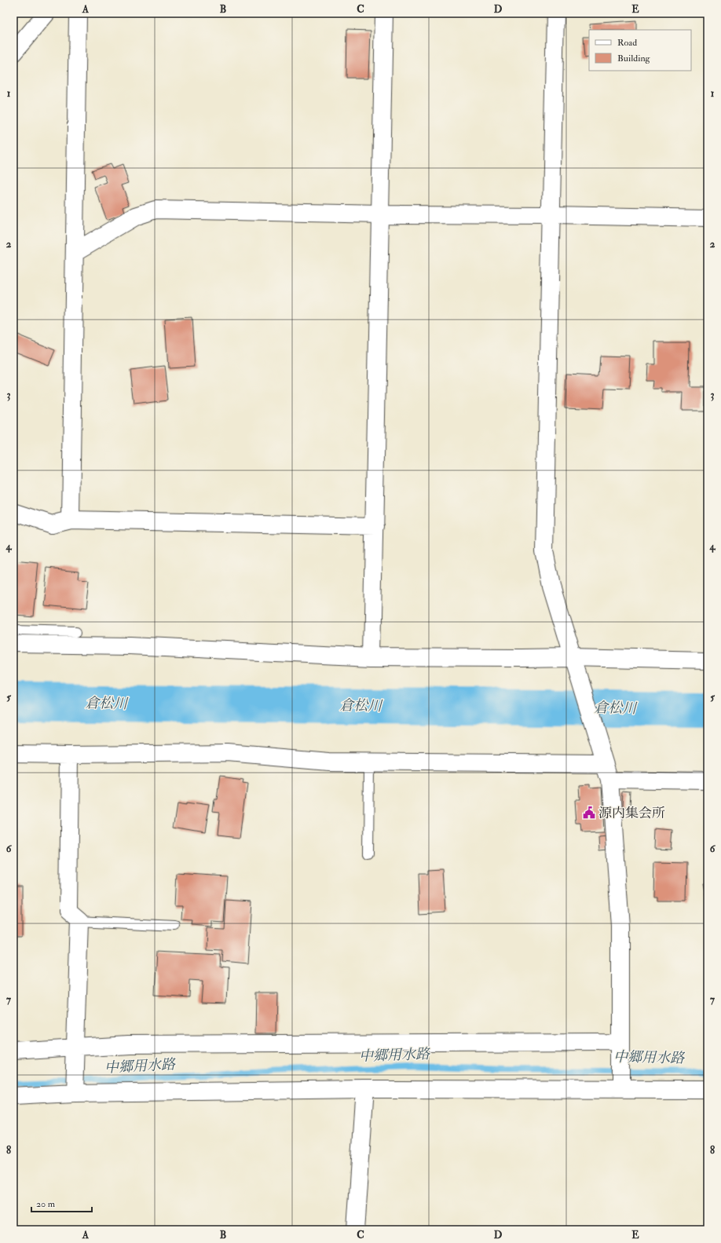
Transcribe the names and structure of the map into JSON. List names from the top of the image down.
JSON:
{
  "water": ["倉松川", "中郷用水路"],
  "places": {
    "public building": ["源内集会所"]
  },
  "legend": ["Road", "Building"],
  "scale_bar": "20 m",
  "grid": {
    "columns": [
      "A",
      "B",
      "C",
      "D",
      "E"
    ],
    "rows": [
      "1",
      "2",
      "3",
      "4",
      "5",
      "6",
      "7",
      "8"
    ]
  }
}
